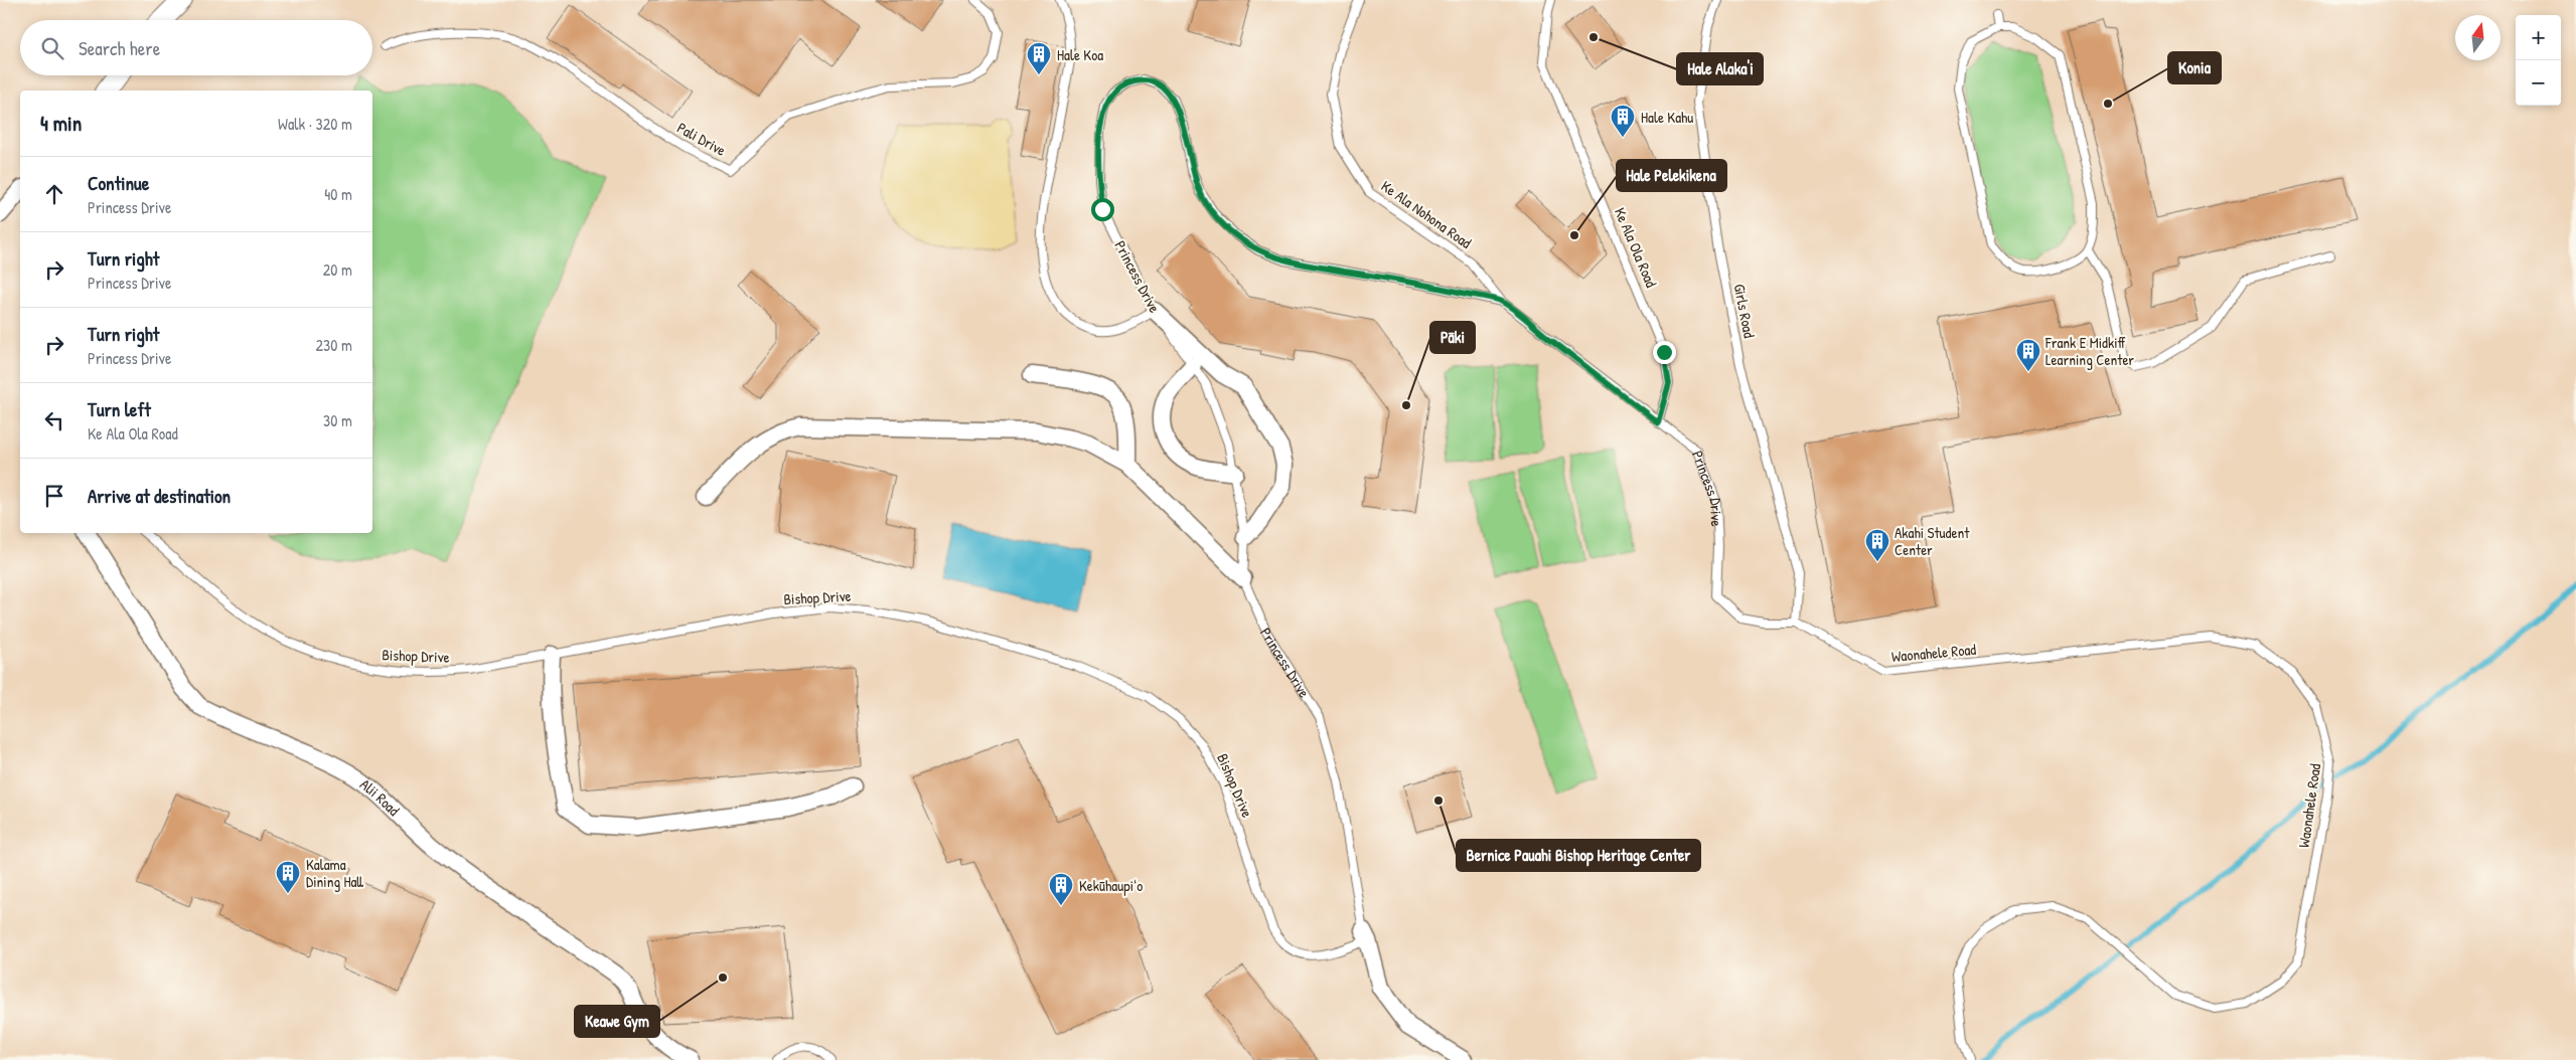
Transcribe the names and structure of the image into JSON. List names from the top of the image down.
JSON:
{
  "streets": {
    "street": ["Princess Drive", "Alii Road"],
    "lane": [
      "Pali Drive",
      "Ke Ala Nohona Road",
      "Ke Ala Ola Road",
      "Girls Road",
      "Bishop Drive",
      "Waonahele Road"
    ]
  },
  "crossings": [
    ["Ke Ala Nohona Road", "Princess Drive"],
    ["Ke Ala Ola Road", "Princess Drive"],
    ["Princess Drive", "Girls Road"],
    ["Princess Drive", "Bishop Drive"],
    ["Princess Drive", "Waonahele Road"],
    ["Girls Road", "Waonahele Road"]
  ],
  "places": {
    "other": [
      "Hale Alaka'i",
      "Konia",
      "Hale Pelekikena",
      "Pāki",
      "Bernice Pauahi Bishop Heritage Center",
      "Keawe Gym"
    ],
    "building": [
      "Hale Koa",
      "Hale Kahu",
      "Frank E Midkiff Learning Center",
      "Akahi Student Center",
      "Kalama Dining Hall",
      "Kekūhaupiʻo"
    ]
  },
  "north": "top",
  "page": {
    "map_buttons": ["+", "−"],
    "search": "Search here",
    "heading": ["4 min", "Walk · 320 m"],
    "list": [
      ["Continue", "Princess Drive", "40 m"],
      ["Turn right", "Princess Drive", "20 m"],
      ["Turn right", "Princess Drive", "230 m"],
      ["Turn left", "Ke Ala Ola Road", "30 m"],
      "Arrive at destination"
    ]
  }
}
